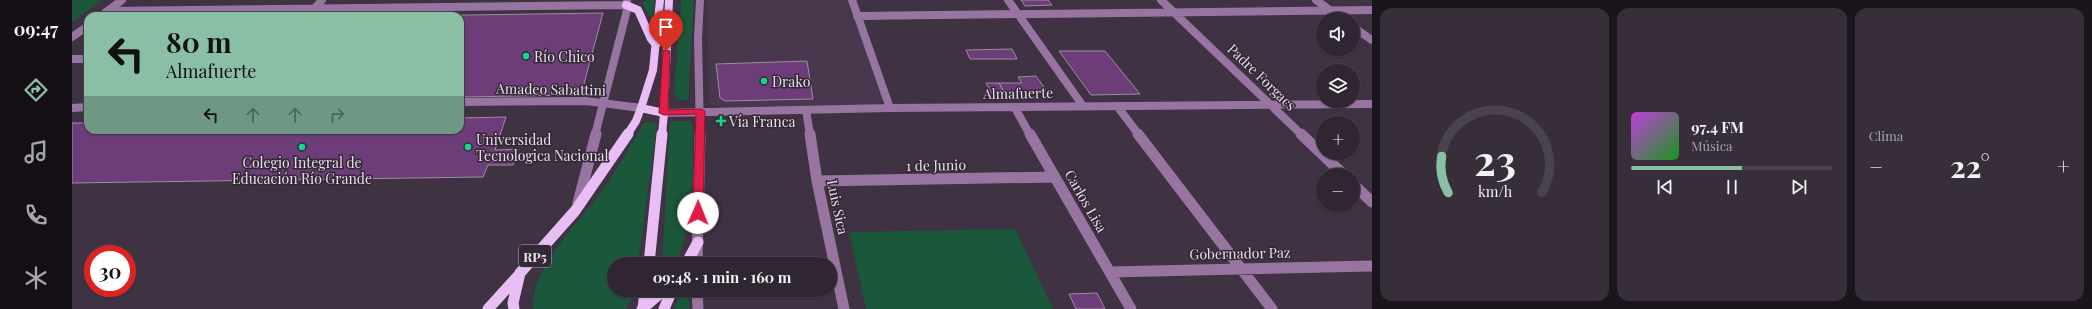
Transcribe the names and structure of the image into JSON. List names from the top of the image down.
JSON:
{
  "streets": {
    "main road": ["RP5"],
    "street": [
      "Padre Forgacs",
      "Amadeo Sabattini",
      "Almafuerte",
      "1 de Junio",
      "Carlos Lisa",
      "Luis Sica",
      "Gobernador Paz"
    ]
  },
  "crossings": [
    ["Padre Forgacs", "Almafuerte"],
    ["Amadeo Sabattini", "RP5"],
    ["Almafuerte", "Carlos Lisa"],
    ["Almafuerte", "Luis Sica"],
    ["1 de Junio", "Carlos Lisa"],
    ["1 de Junio", "Luis Sica"],
    ["Carlos Lisa", "Gobernador Paz"]
  ],
  "places": {
    "other": [
      "Río Chico",
      "Drako",
      "Colegio Integral de Educación Río Grande",
      "Universidad Tecnologica Nacional"
    ],
    "health": ["Vía Franca"]
  },
  "page": {
    "tabs": "09:47",
    "tile": "Clima",
    "map_buttons": ["+", "−"],
    "turn": ["80 m", "Almafuerte"],
    "song": ["97.4 FM", "Música"],
    "heat": ["−", "22°", "+"],
    "limit": "30",
    "trip": "09:48 · 1 min · 160 m",
    "gauge": ["23", "km/h"]
  }
}
